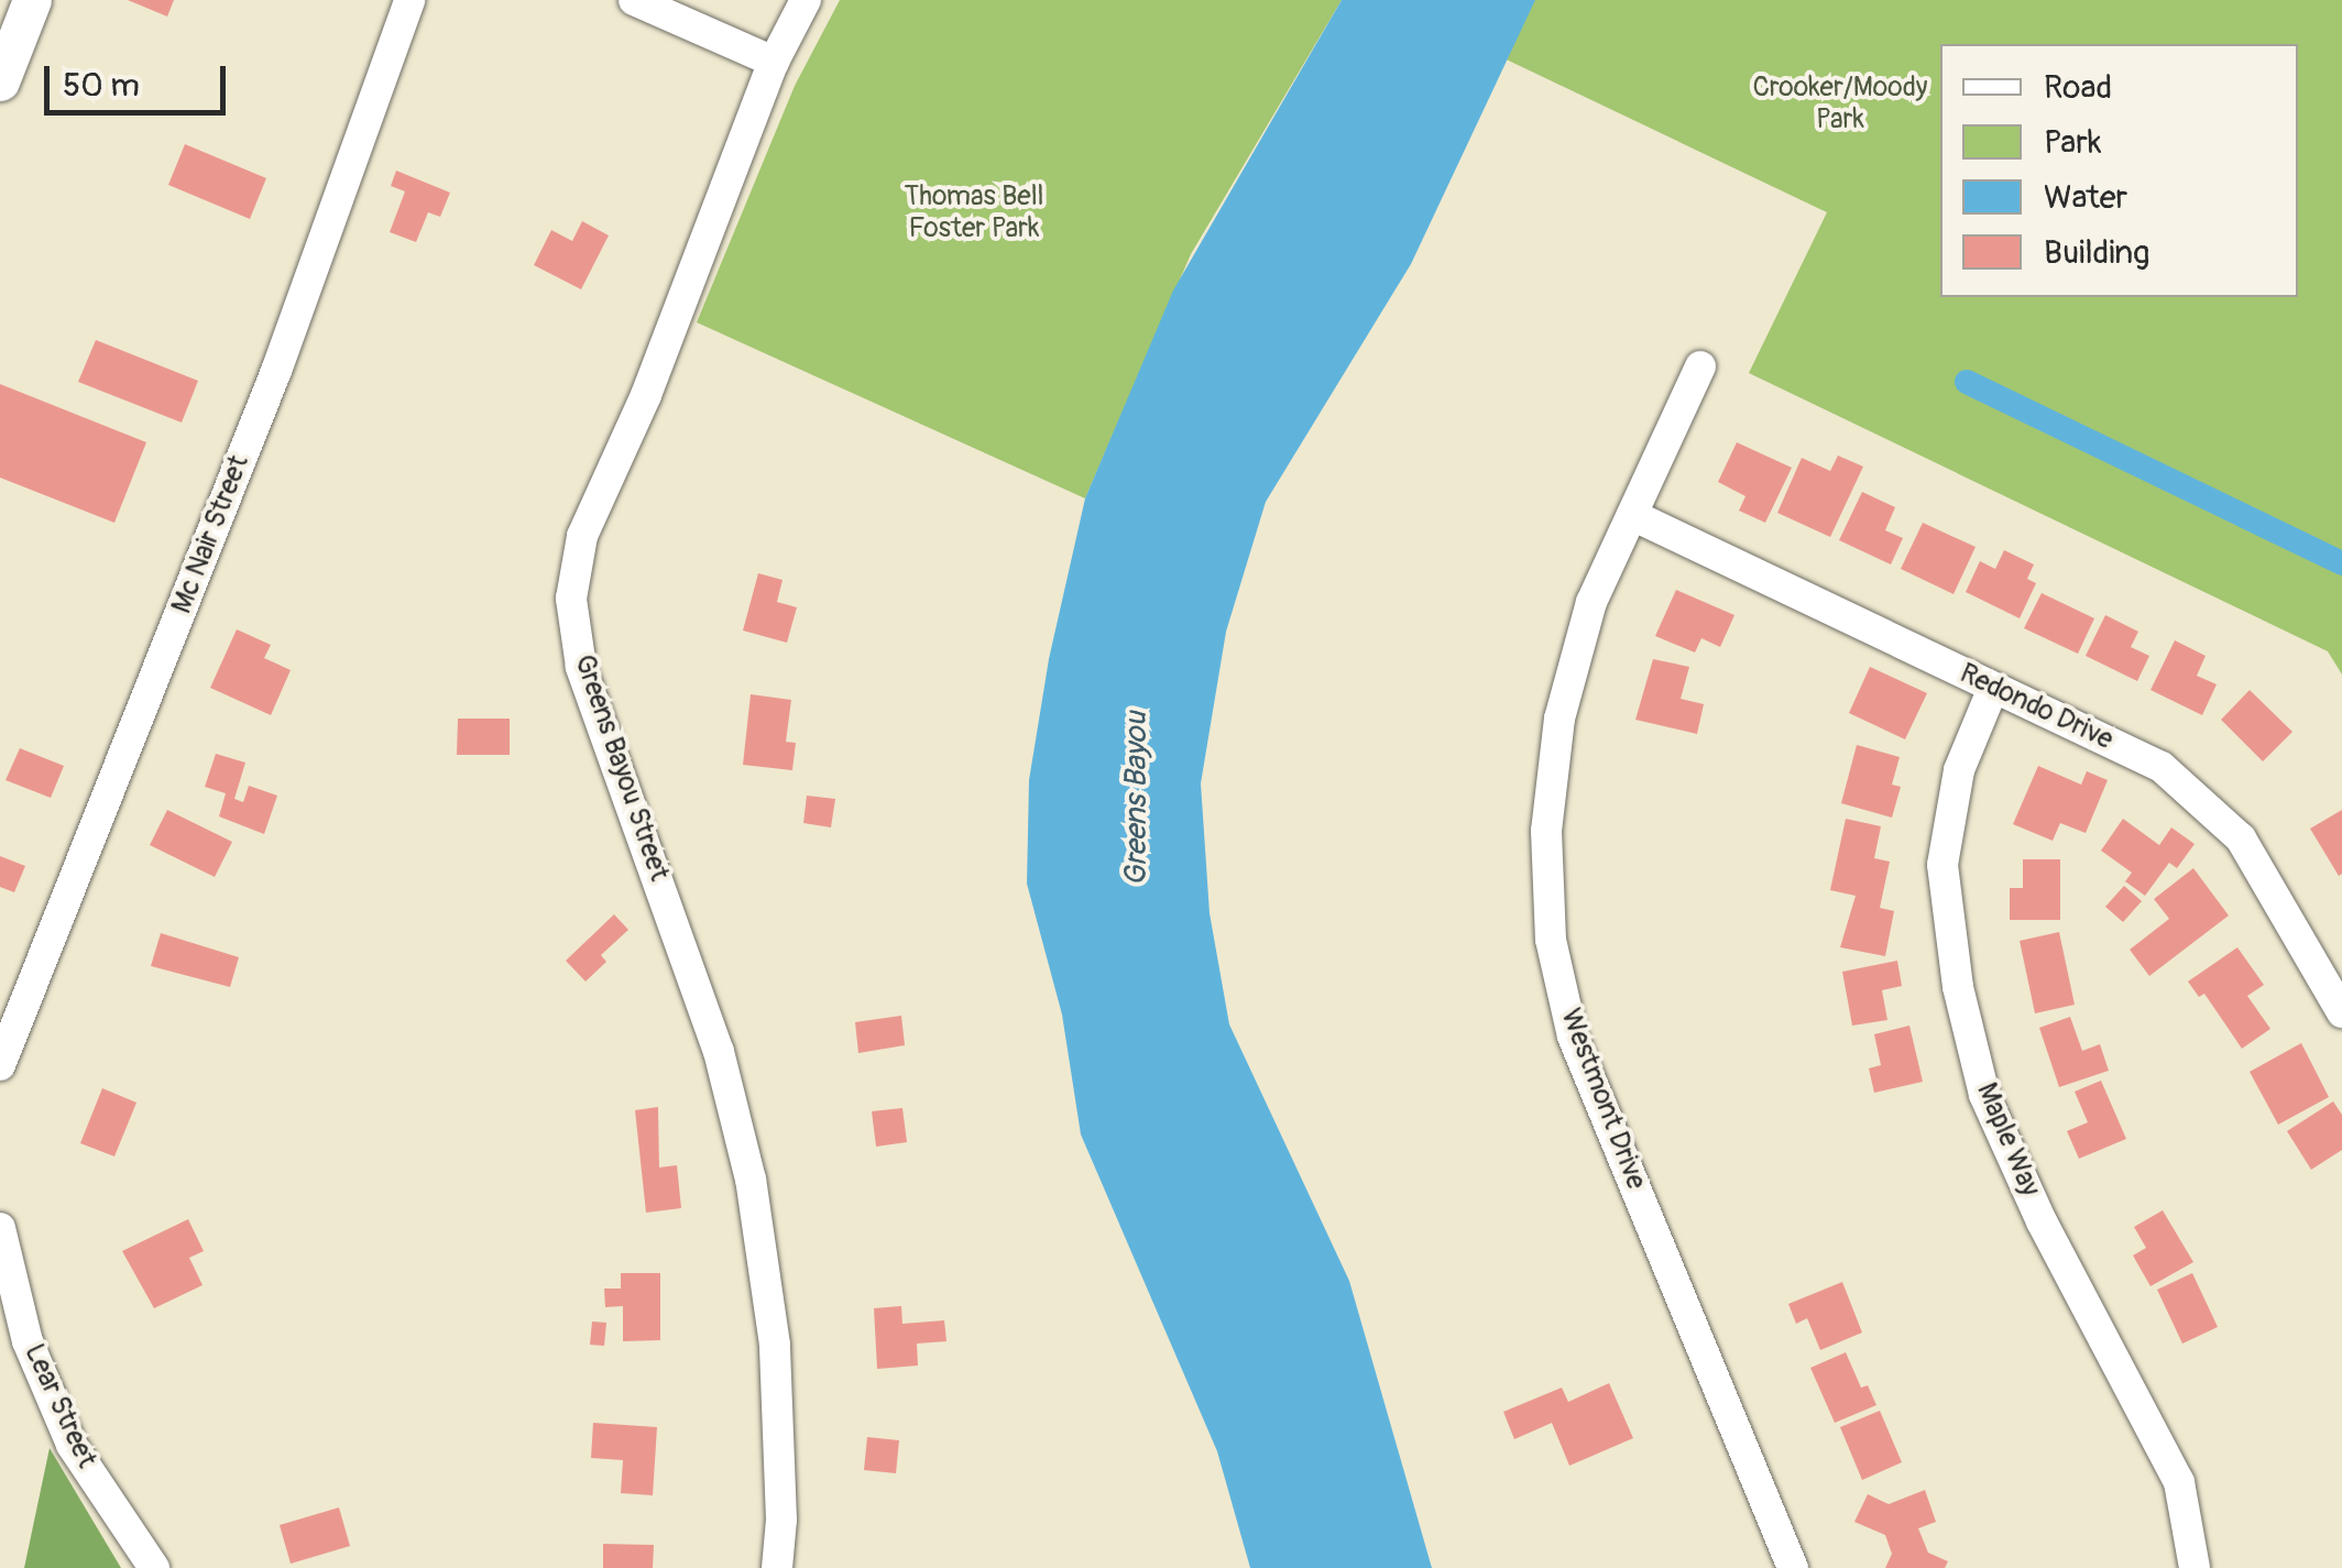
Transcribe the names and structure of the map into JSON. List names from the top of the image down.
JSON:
{
  "streets": {
    "street": [
      "Mc Nair Street",
      "Redondo Drive",
      "Greens Bayou Street",
      "Westmont Drive",
      "Maple Way",
      "Lear Street"
    ]
  },
  "crossings": [
    ["Redondo Drive", "Westmont Drive"],
    ["Redondo Drive", "Maple Way"]
  ],
  "water": ["Greens Bayou"],
  "parks": ["Crooker/Moody Park", "Thomas Bell Foster Park"],
  "legend": [
    "Road",
    "Park",
    "Water",
    "Building"
  ],
  "scale_bar": "50 m"
}
